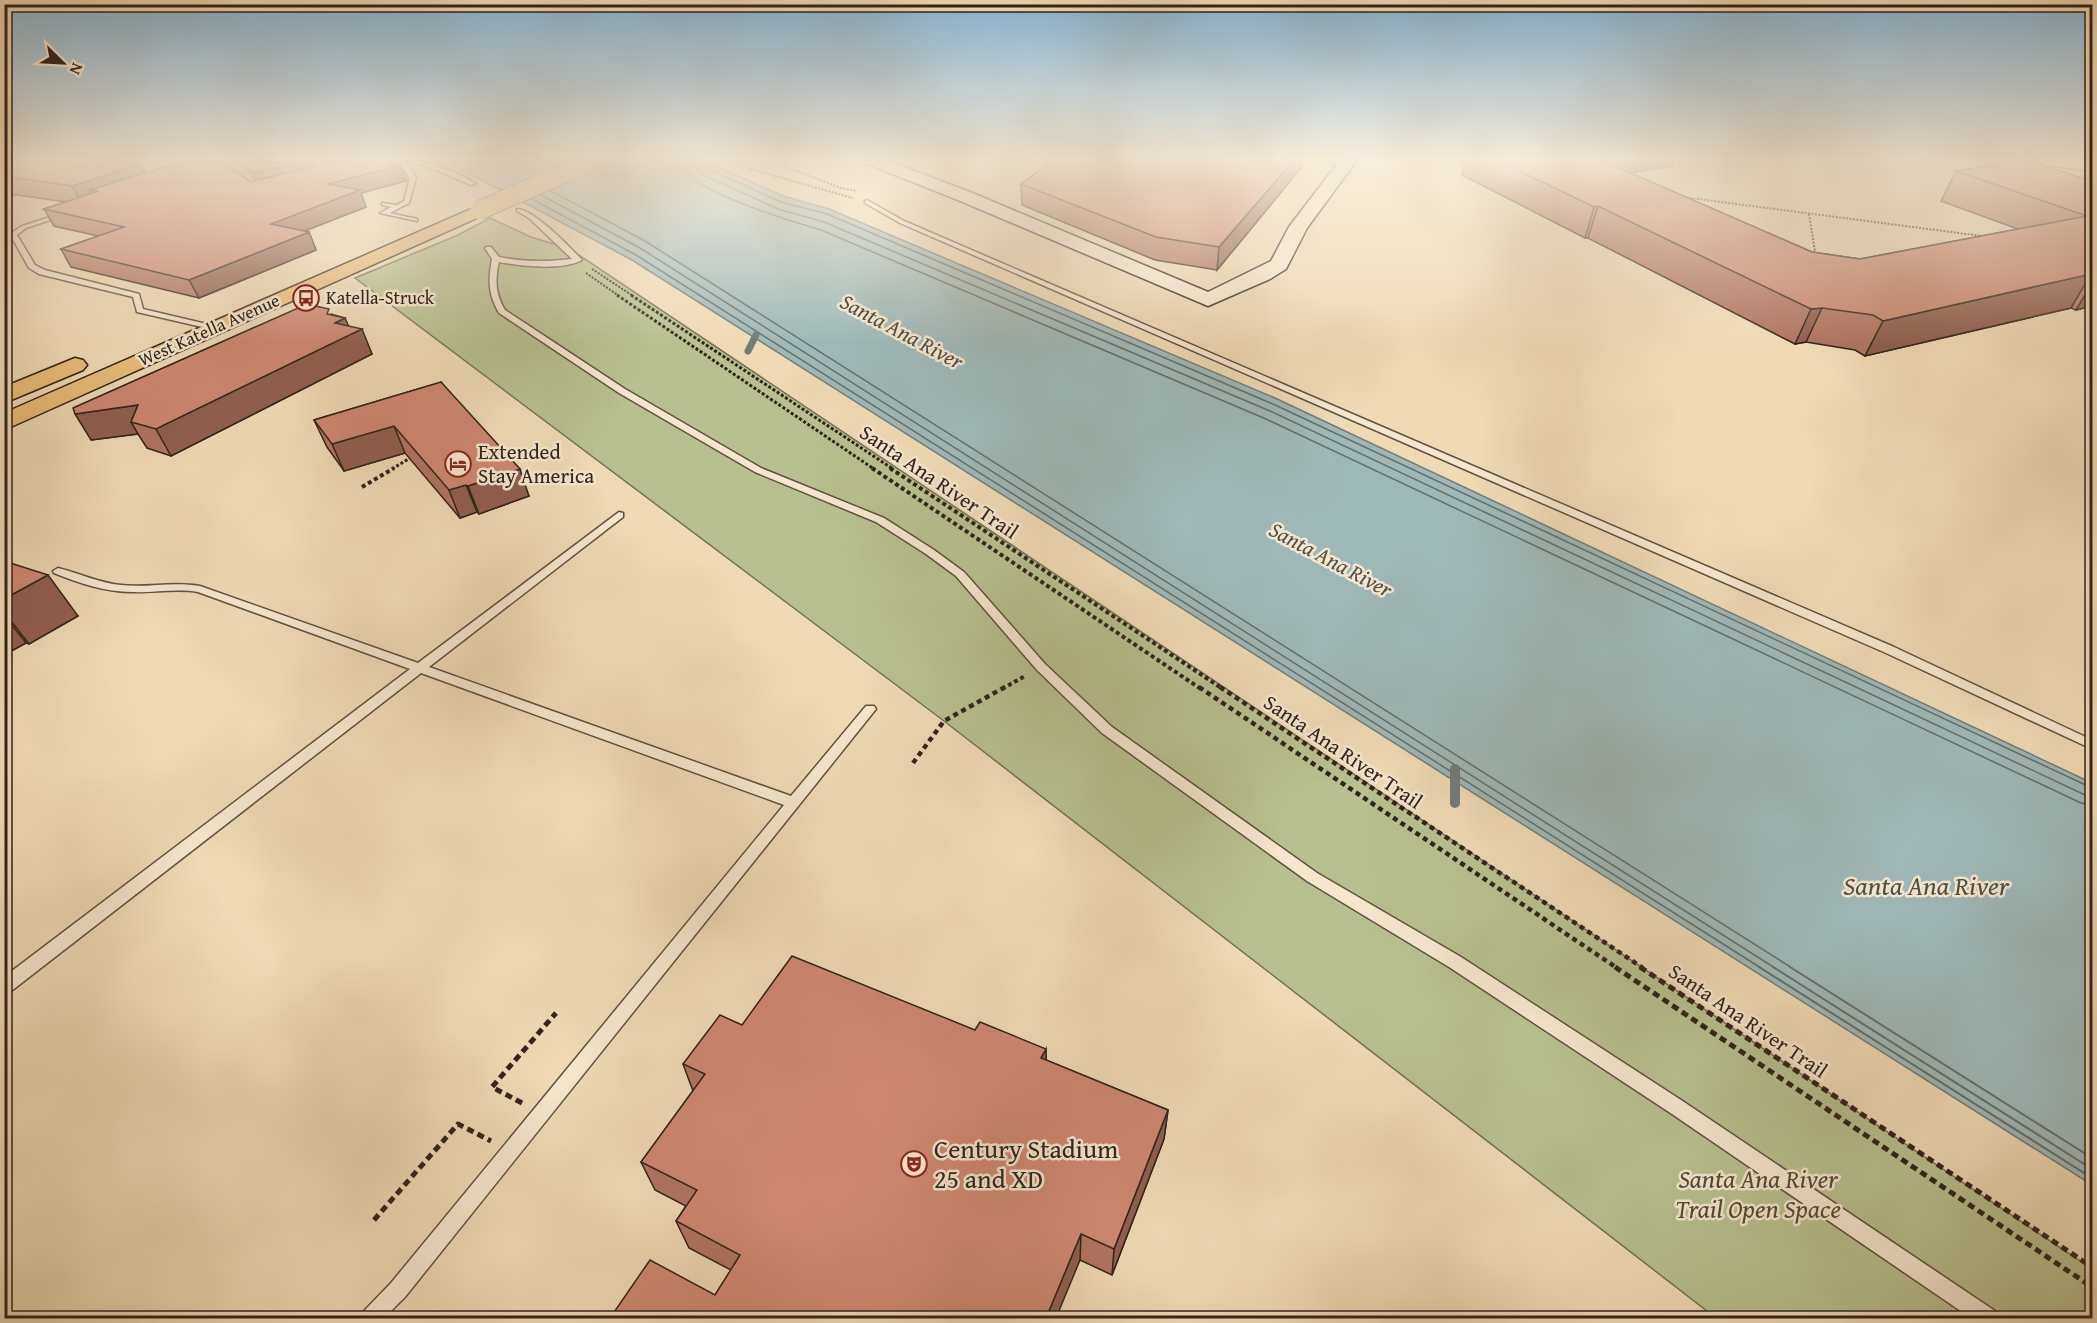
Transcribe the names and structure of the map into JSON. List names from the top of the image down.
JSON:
{
  "streets": {
    "main road": ["West Katella Avenue"],
    "path": ["Santa Ana River Trail"]
  },
  "water": ["Santa Ana River"],
  "parks": ["Santa Ana River Trail Open Space"],
  "places": {
    "bus stop": ["Katella-Struck"],
    "hotel": ["Extended Stay America"],
    "theatre": ["Century Stadium 25 and XD"]
  },
  "north": "bottom right"
}
